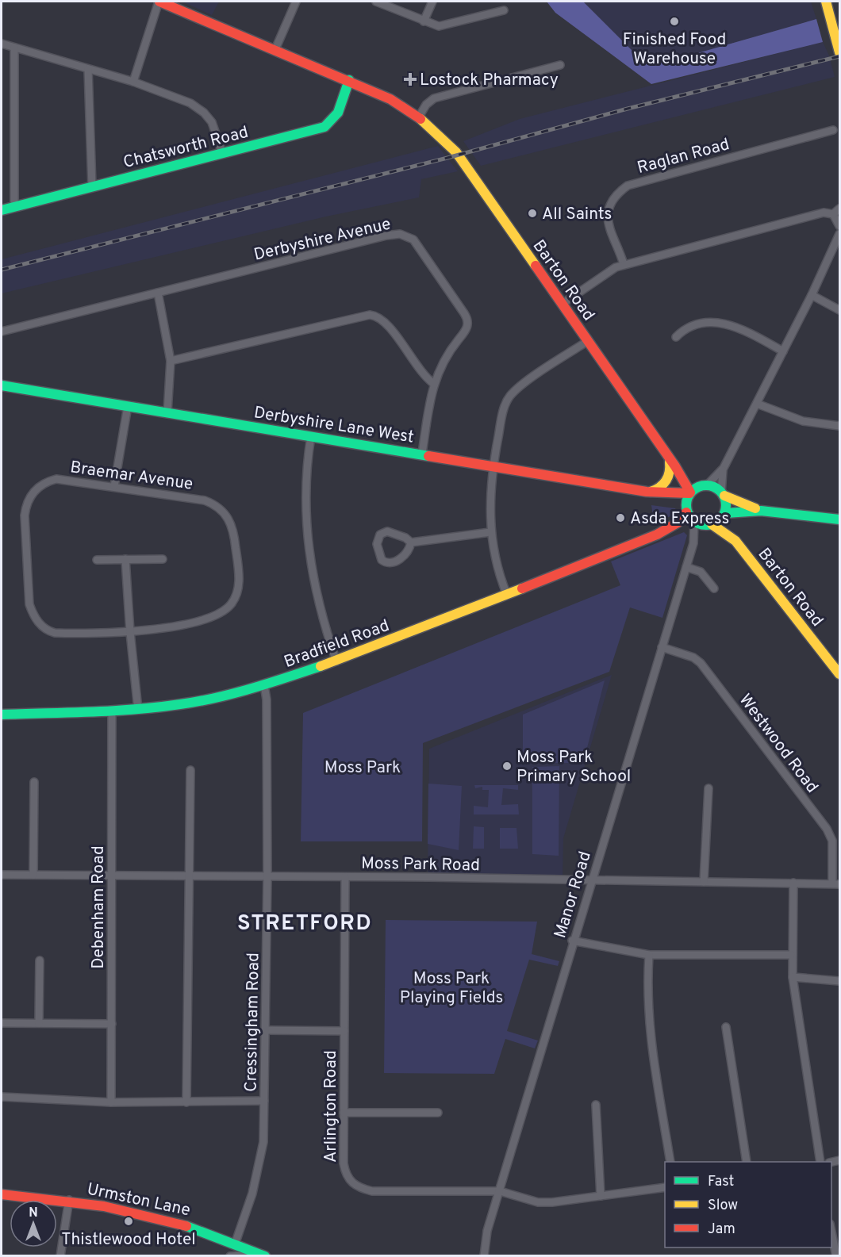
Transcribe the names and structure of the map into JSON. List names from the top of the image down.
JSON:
{
  "streets": {
    "street": [
      "Chatsworth Road",
      "Raglan Road",
      "Derbyshire Avenue",
      "Barton Road",
      "Derbyshire Lane West",
      "Braemar Avenue",
      "Bradfield Road",
      "Westwood Road",
      "Moss Park Road",
      "Manor Road",
      "Debenham Road",
      "Cressingham Road",
      "Arlington Road",
      "Urmston Lane"
    ]
  },
  "crossings": [
    ["Chatsworth Road", "Barton Road"],
    ["Derbyshire Avenue", "Derbyshire Lane West"],
    ["Barton Road", "Derbyshire Lane West"],
    ["Barton Road", "Bradfield Road"],
    ["Barton Road", "Manor Road"],
    ["Derbyshire Lane West", "Bradfield Road"],
    ["Derbyshire Lane West", "Manor Road"],
    ["Bradfield Road", "Manor Road"],
    ["Bradfield Road", "Debenham Road"],
    ["Bradfield Road", "Cressingham Road"],
    ["Westwood Road", "Moss Park Road"],
    ["Westwood Road", "Manor Road"],
    ["Moss Park Road", "Manor Road"],
    ["Moss Park Road", "Debenham Road"],
    ["Moss Park Road", "Cressingham Road"],
    ["Moss Park Road", "Arlington Road"],
    ["Manor Road", "Arlington Road"],
    ["Cressingham Road", "Urmston Lane"]
  ],
  "districts": ["STRETFORD"],
  "parks": ["Moss Park", "Moss Park Playing Fields"],
  "places": {
    "other": [
      "Finished Food Warehouse",
      "All Saints",
      "Asda Express",
      "Moss Park Primary School",
      "Thistlewood Hotel"
    ],
    "health": ["Lostock Pharmacy"]
  },
  "legend": ["Fast", "Slow", "Jam"],
  "north": "top"
}
